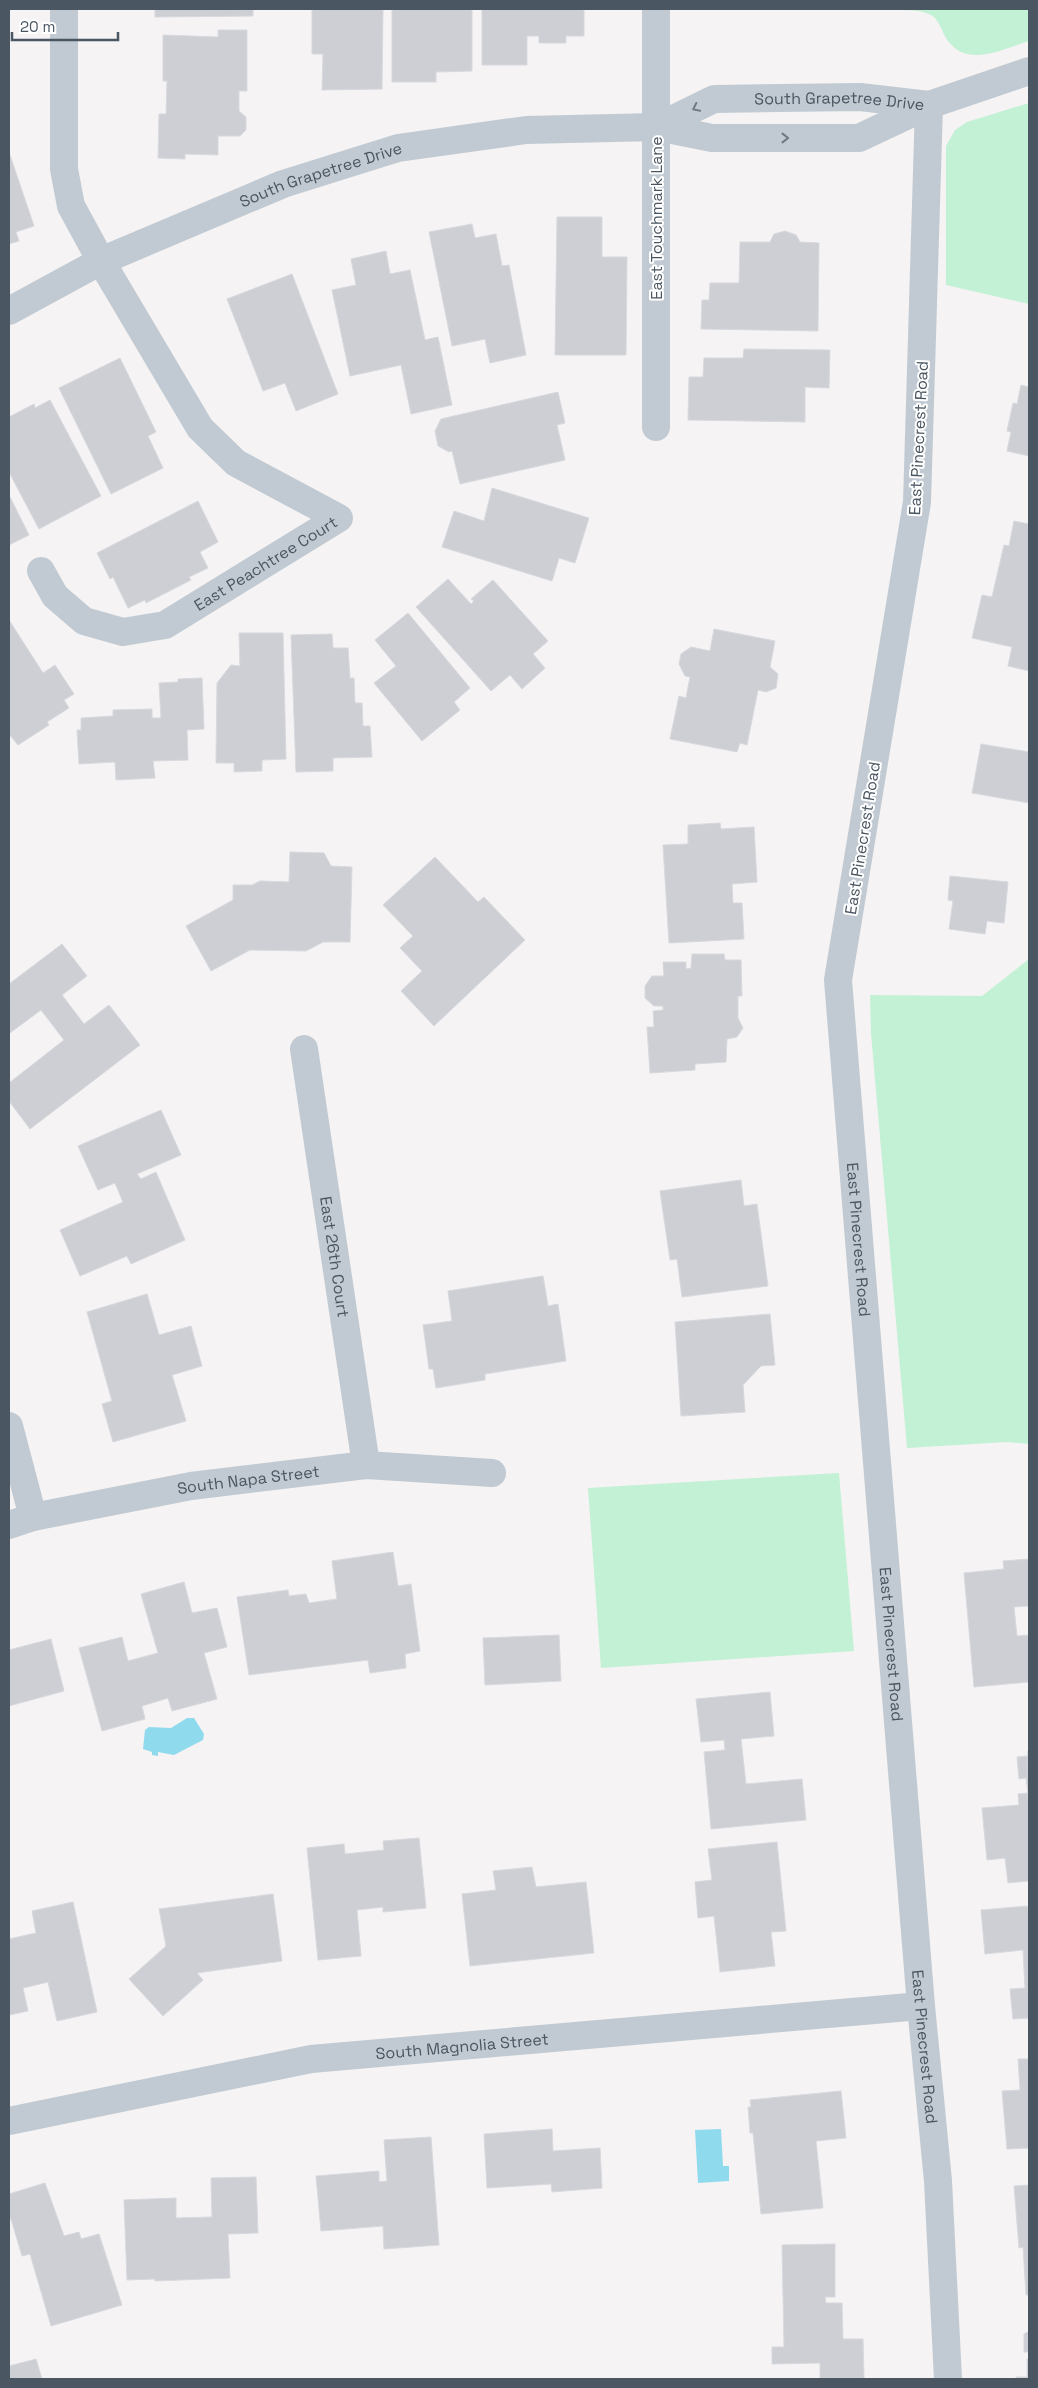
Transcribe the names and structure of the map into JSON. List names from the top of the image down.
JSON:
{
  "streets": {
    "street": [
      "South Grapetree Drive",
      "East Touchmark Lane",
      "East Pinecrest Road",
      "East Peachtree Court",
      "East 26th Court",
      "South Napa Street",
      "South Magnolia Street"
    ]
  },
  "crossings": [
    ["South Grapetree Drive", "East Touchmark Lane"],
    ["South Grapetree Drive", "East Pinecrest Road"],
    ["South Grapetree Drive", "East Peachtree Court"],
    ["East Pinecrest Road", "South Magnolia Street"],
    ["East 26th Court", "South Napa Street"]
  ],
  "scale_bar": "20 m"
}
